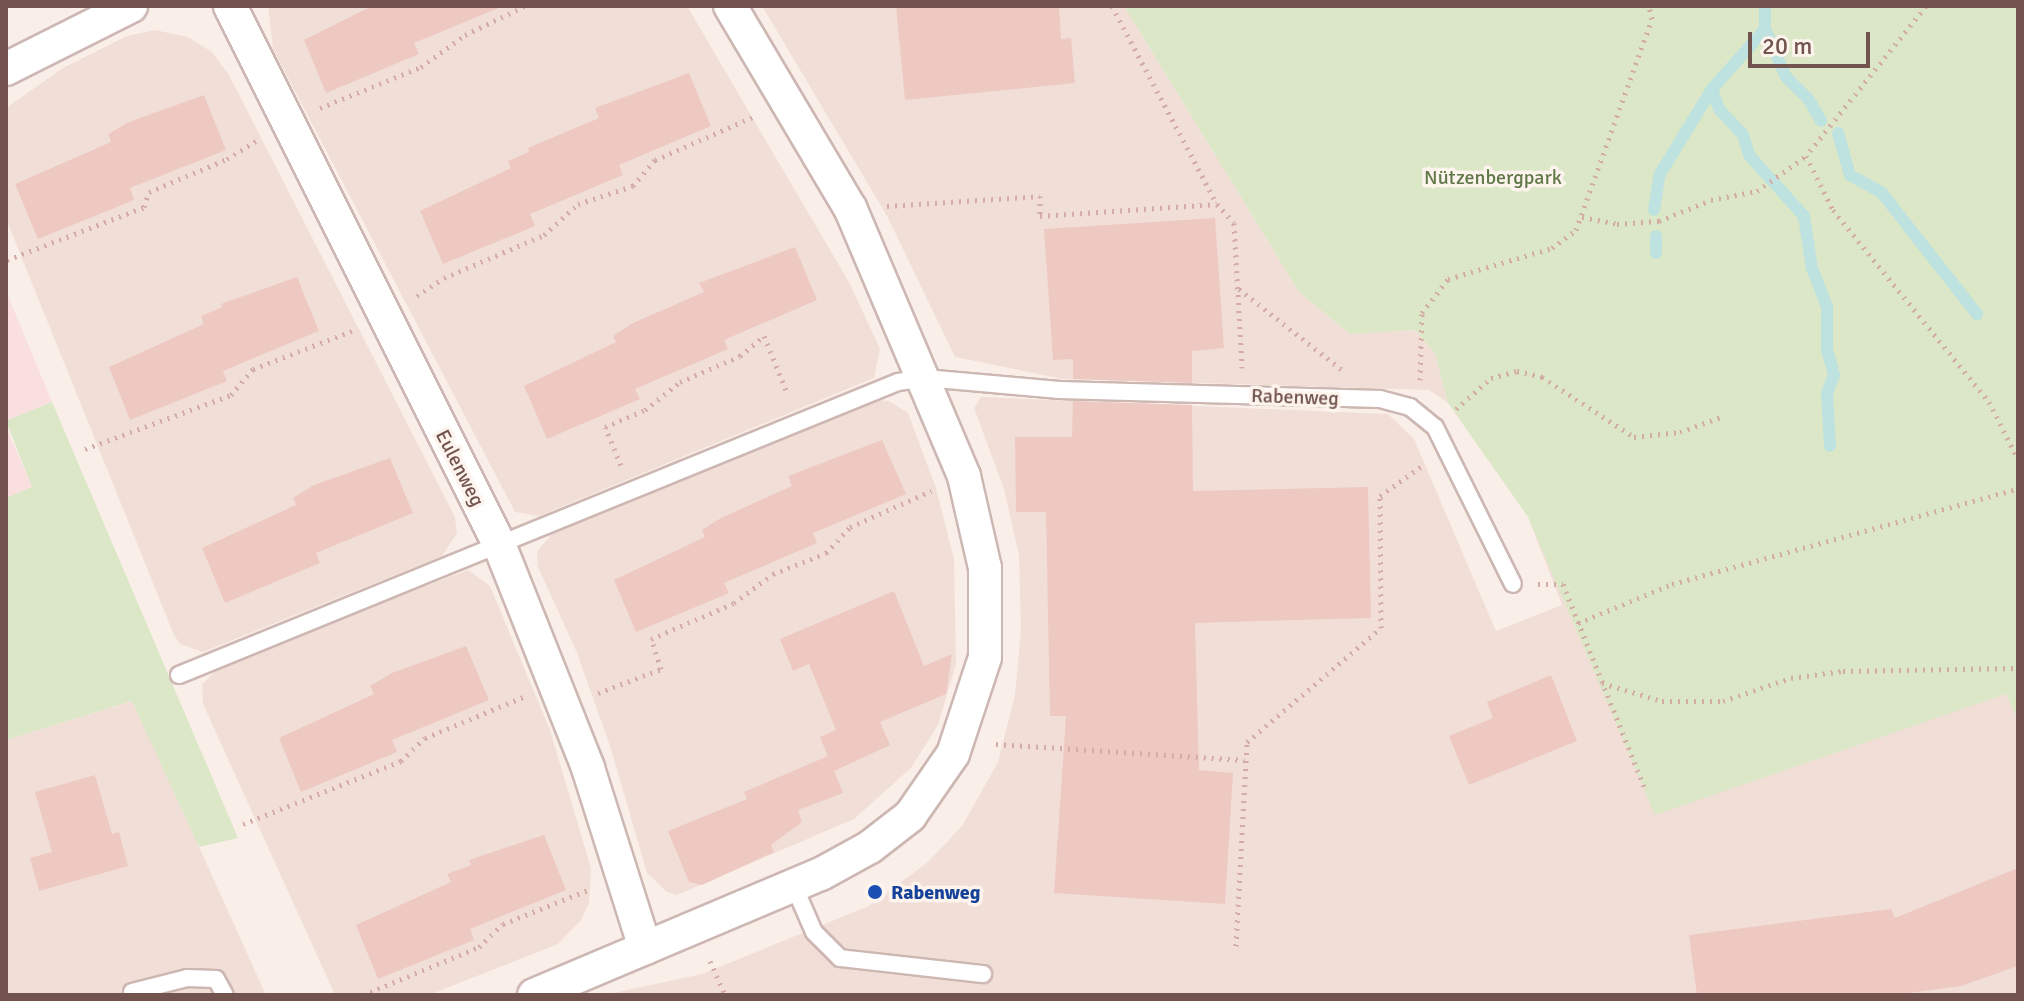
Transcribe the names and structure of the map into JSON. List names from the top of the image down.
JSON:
{
  "streets": {
    "street": ["Eulenweg"],
    "lane": ["Rabenweg"]
  },
  "crossings": [
    ["Rabenweg", "Eulenweg"]
  ],
  "parks": ["Nützenbergpark"],
  "places": ["Rabenweg"],
  "scale_bar": "20 m"
}
